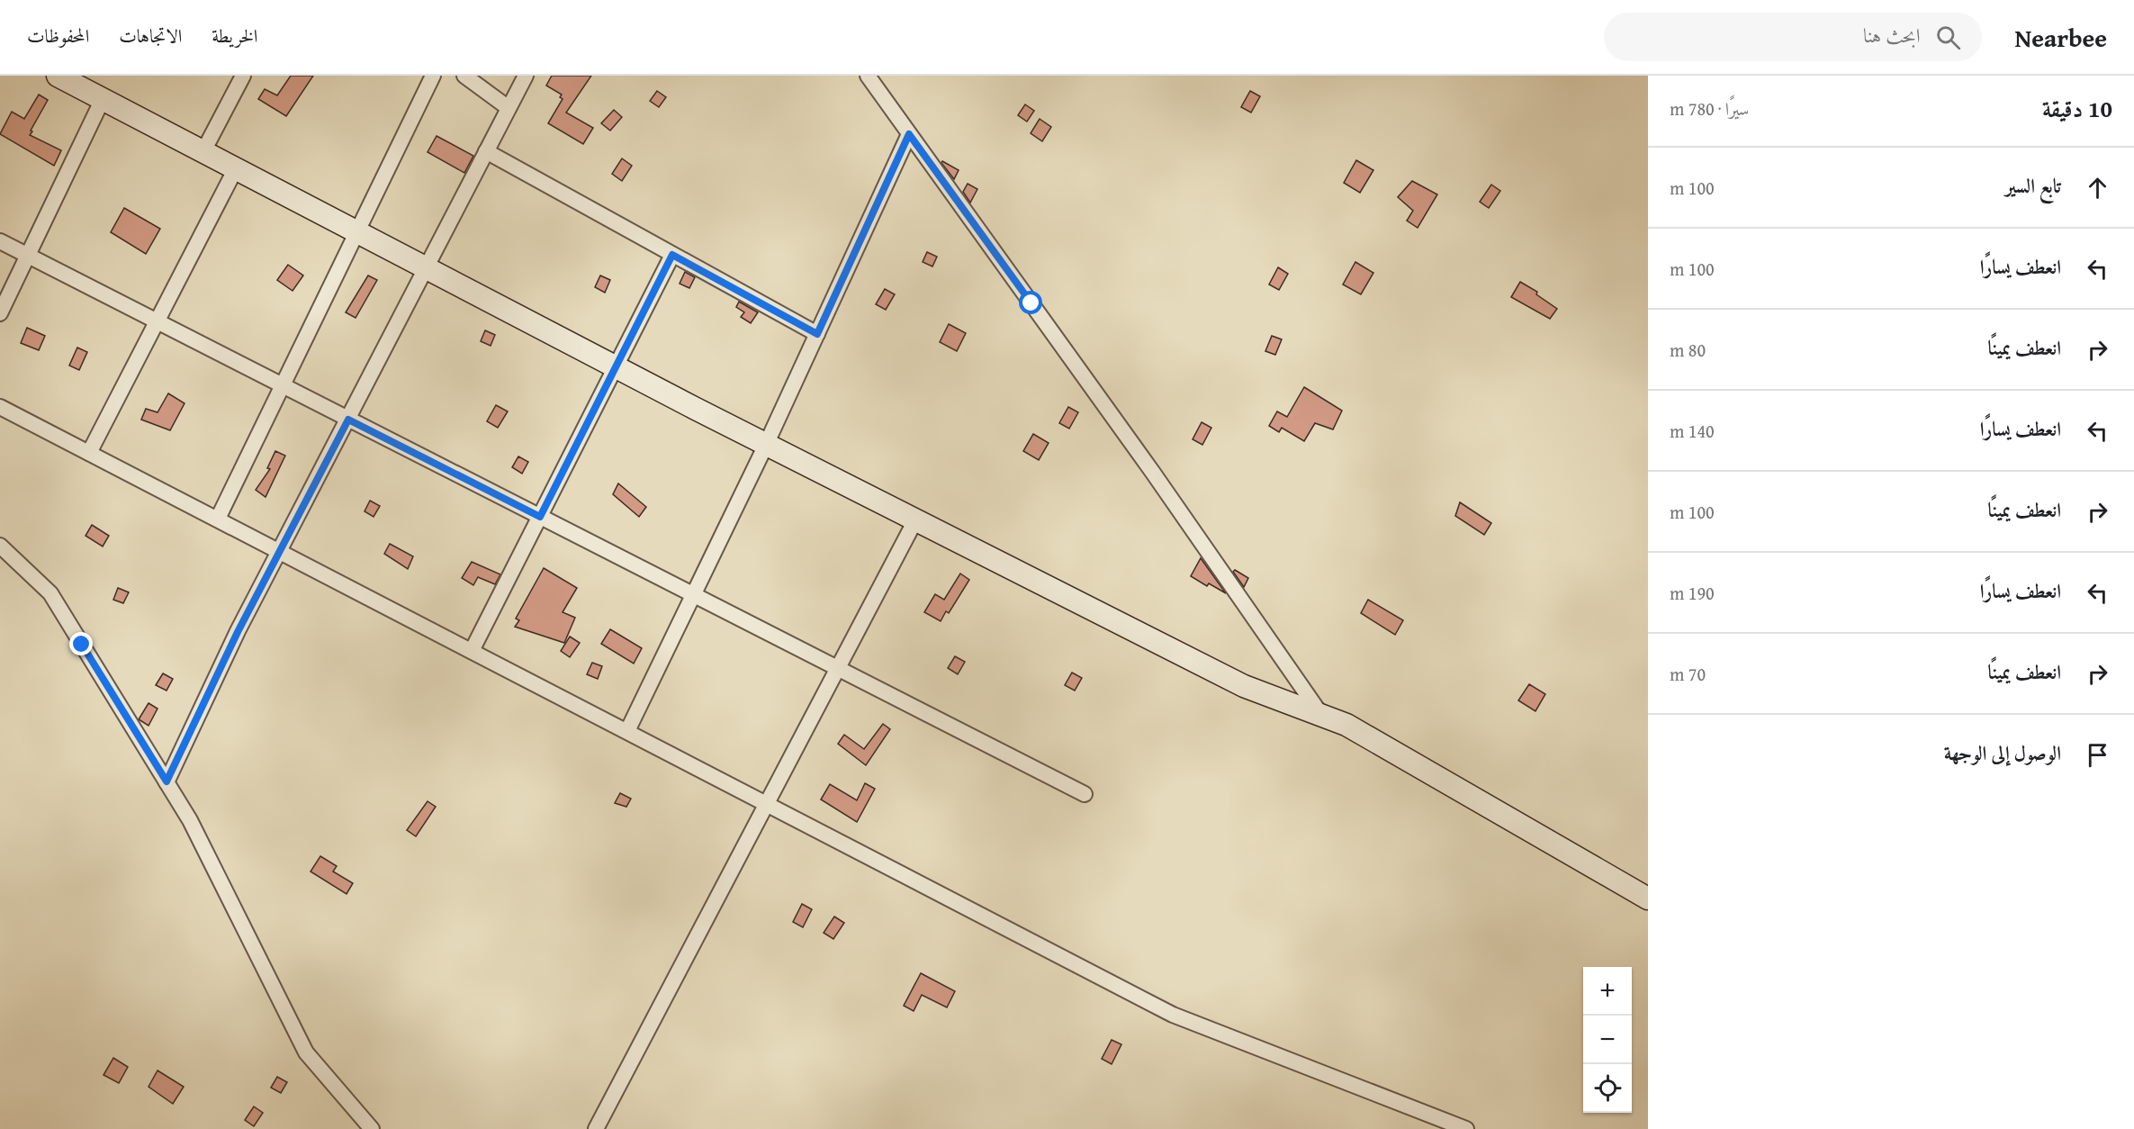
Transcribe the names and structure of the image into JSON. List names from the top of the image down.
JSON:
{
  "page": {
    "header": "Nearbee",
    "search": "ابحث هنا",
    "nav": ["الخريطة", "الاتجاهات", "المحفوظات"],
    "heading": ["10 دقيقة", "سيرًا · 780 m"],
    "list": [
      ["تابع السير", "100 m"],
      ["انعطف يسارًا", "100 m"],
      ["انعطف يمينًا", "80 m"],
      ["انعطف يسارًا", "140 m"],
      ["انعطف يمينًا", "100 m"],
      ["انعطف يسارًا", "190 m"],
      ["انعطف يمينًا", "70 m"],
      "الوصول إلى الوجهة"
    ],
    "map_buttons": ["+", "−"]
  }
}
